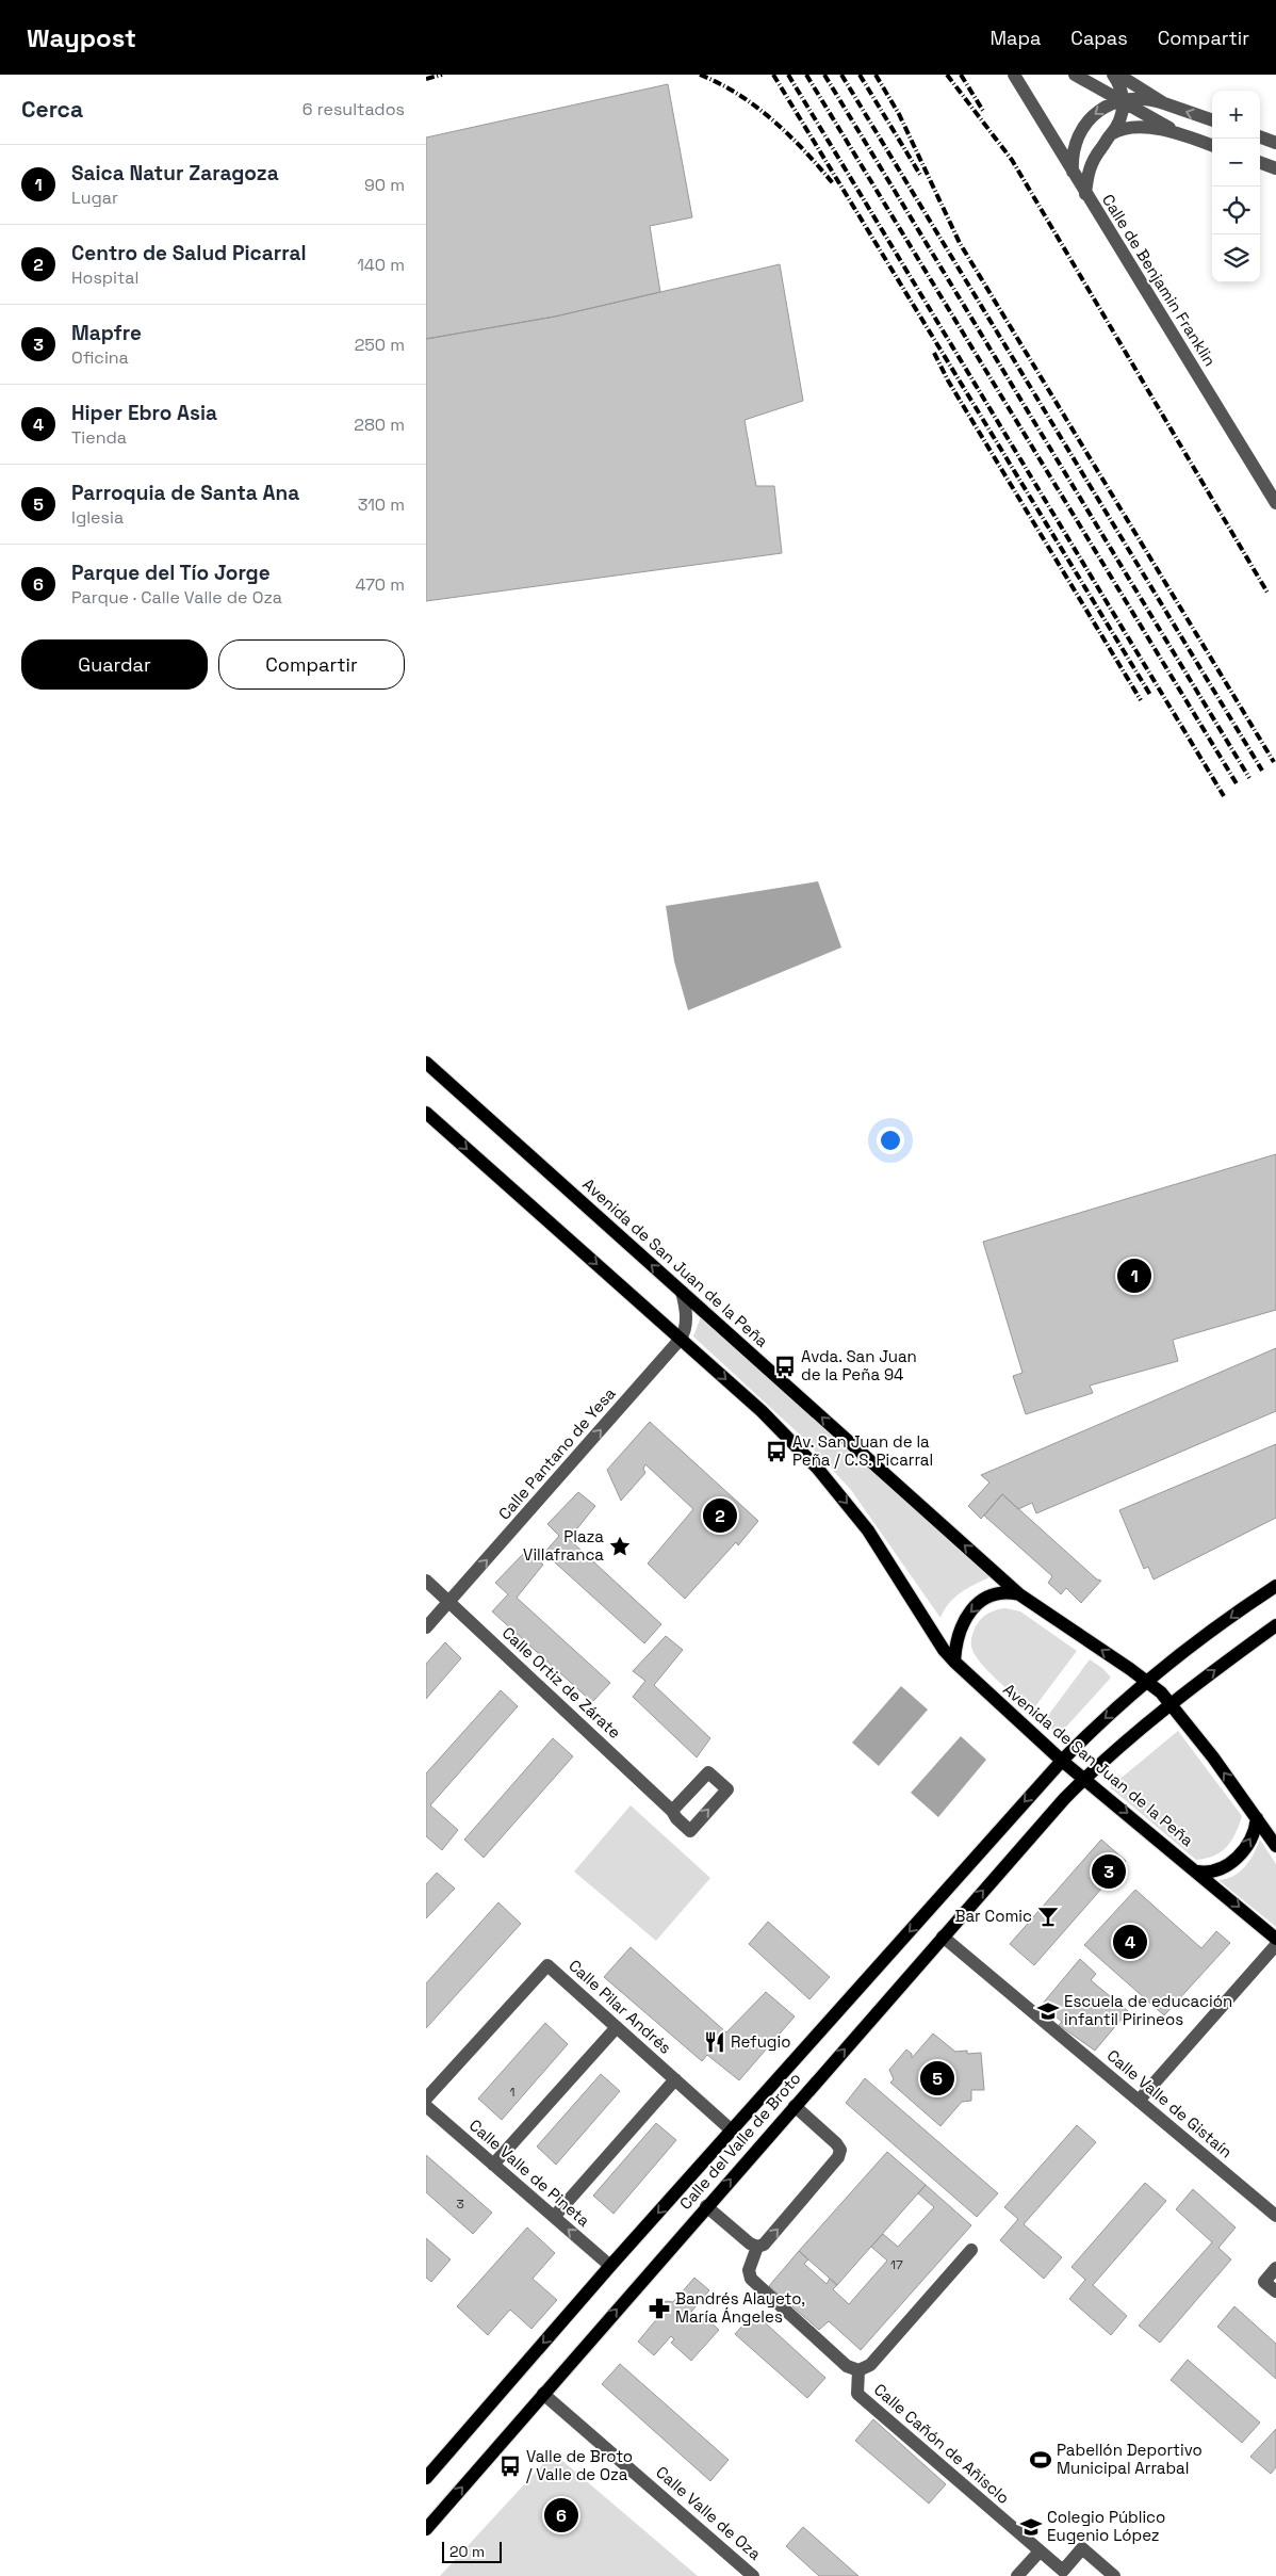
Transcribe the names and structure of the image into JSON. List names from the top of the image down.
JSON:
{
  "streets": {
    "main road": ["Avenida de San Juan de la Peña", "Calle del Valle de Broto"],
    "street": [
      "Calle de Benjamin Franklin",
      "Calle Pantano de Yesa",
      "Calle Ortiz de Zárate",
      "Calle Pilar Andrés",
      "Calle Valle de Gistaín",
      "Calle Valle de Pineta",
      "Calle Cañón de Añisclo",
      "Calle Valle de Oza"
    ]
  },
  "crossings": [
    ["Avenida de San Juan de la Peña", "Calle Pantano de Yesa"],
    ["Avenida de San Juan de la Peña", "Calle del Valle de Broto"],
    ["Calle Pantano de Yesa", "Calle Ortiz de Zárate"],
    ["Calle Pilar Andrés", "Calle del Valle de Broto"],
    ["Calle Valle de Gistaín", "Calle del Valle de Broto"],
    ["Calle del Valle de Broto", "Calle Valle de Pineta"],
    ["Calle del Valle de Broto", "Calle Valle de Oza"]
  ],
  "one_way": ["Calle Pantano de Yesa"],
  "places": {
    "bus stop": ["Avda. San Juan de la Peña 94", "Av. San Juan de la Peña / C.S. Picarral", "Valle de Broto / Valle de Oza"],
    "place": ["Plaza Villafranca"],
    "bar": ["Bar Comic"],
    "school or university": ["Escuela de educación infantil Pirineos", "Colegio Público Eugenio López"],
    "restaurant": ["Refugio"],
    "pharmacy": ["Bandrés Alayeto, María Ángeles"],
    "sports": ["Pabellón Deportivo Municipal Arrabal"]
  },
  "house_numbers": ["1", "3", "17"],
  "scale_bar": "20 m",
  "page": {
    "header": "Waypost",
    "nav": ["Mapa", "Capas", "Compartir"],
    "heading": ["Cerca", "6 resultados"],
    "map_buttons": ["+", "−"],
    "list": [
      {
        "mark": "1",
        "name": "Saica Natur Zaragoza",
        "note": "Lugar",
        "value": "90 m"
      },
      {
        "mark": "2",
        "name": "Centro de Salud Picarral",
        "note": "Hospital",
        "value": "140 m"
      },
      {
        "mark": "3",
        "name": "Mapfre",
        "note": "Oficina",
        "value": "250 m"
      },
      {
        "mark": "4",
        "name": "Hiper Ebro Asia",
        "note": "Tienda",
        "value": "280 m"
      },
      {
        "mark": "5",
        "name": "Parroquia de Santa Ana",
        "note": "Iglesia",
        "value": "310 m"
      },
      {
        "mark": "6",
        "name": "Parque del Tío Jorge",
        "note": "Parque · Calle Valle de Oza",
        "value": "470 m"
      }
    ],
    "buttons": ["Guardar", "Compartir"],
    "pins": [
      "1",
      "2",
      "3",
      "4",
      "5",
      "6"
    ],
    "scale": "20 m"
  }
}
